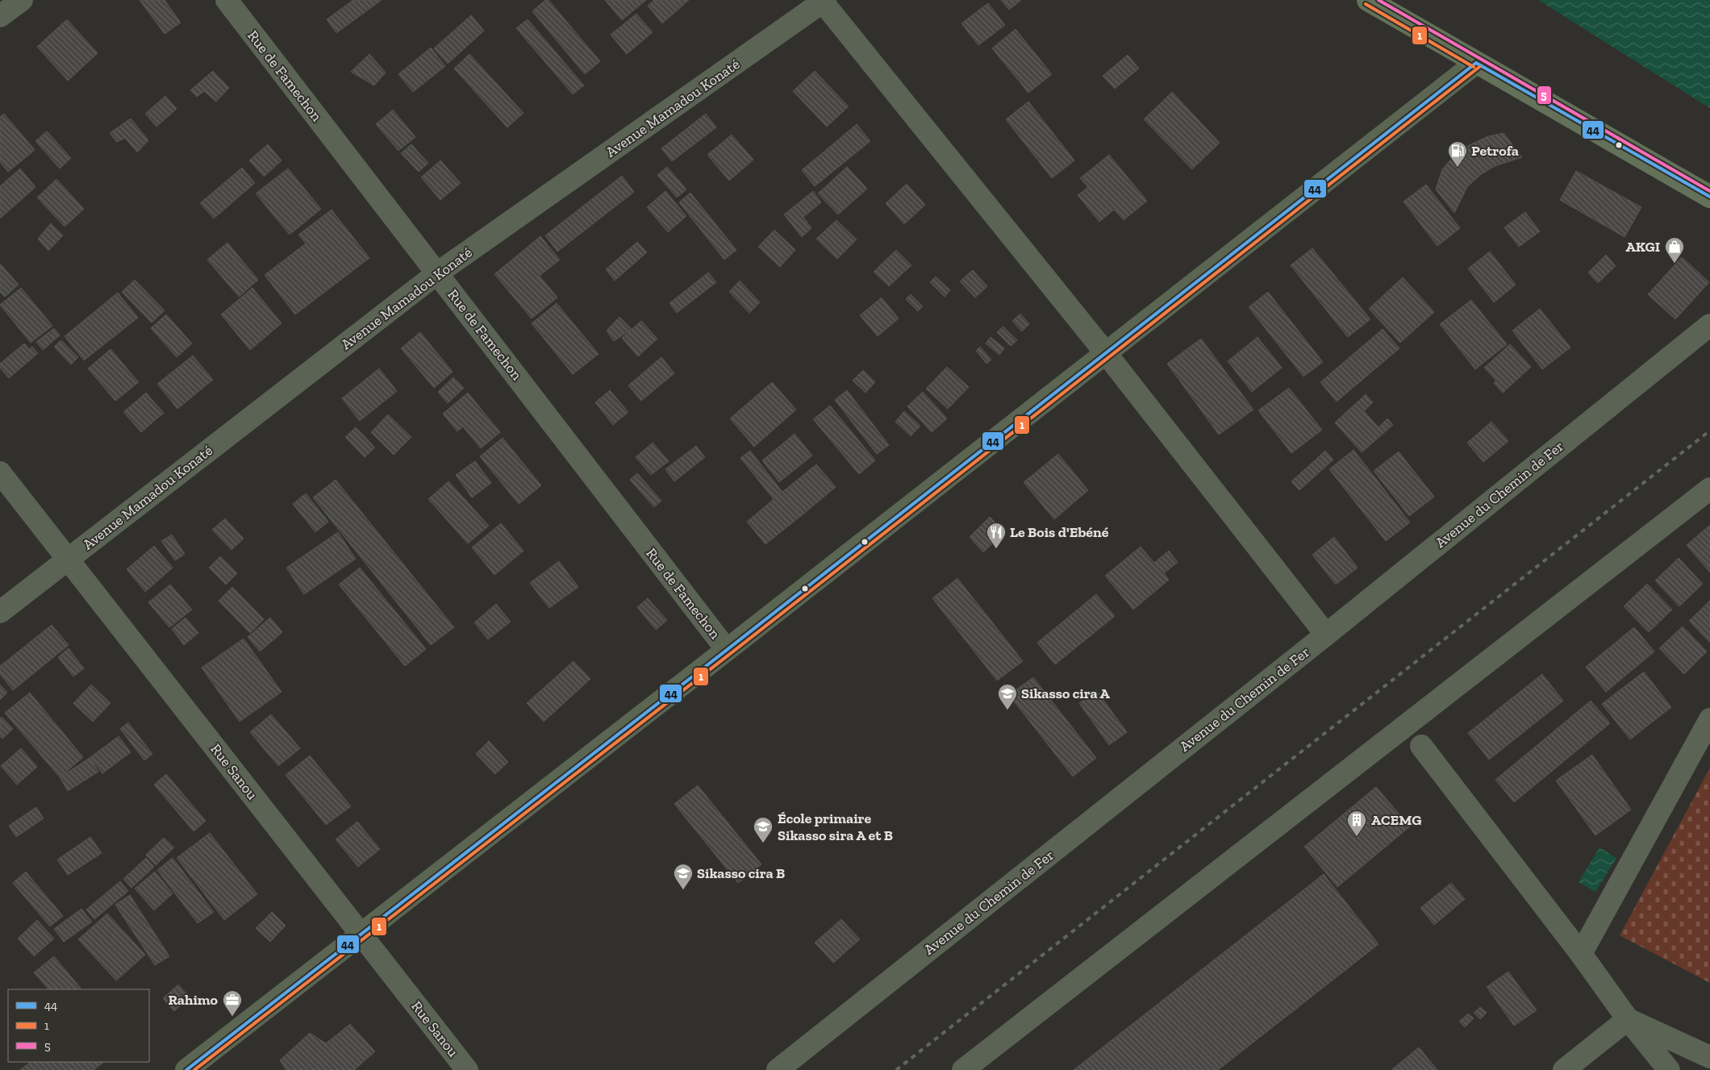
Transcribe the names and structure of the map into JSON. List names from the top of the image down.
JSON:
{
  "streets": {
    "street": [
      "Rue de Famechon",
      "Avenue Mamadou Konaté",
      "Avenue du Chemin de Fer",
      "Rue Sanou"
    ]
  },
  "crossings": [
    ["Rue de Famechon", "Avenue Mamadou Konaté"],
    ["Avenue Mamadou Konaté", "Rue Sanou"]
  ],
  "places": {
    "fuel station": ["Petrofa"],
    "shop": ["AKGI"],
    "restaurant": ["Le Bois d'Ebéné"],
    "school or university": ["Sikasso cira A", "École primaire Sikasso sira A et B", "Sikasso cira B"],
    "building": ["ACEMG"],
    "office": ["Rahimo"]
  },
  "lines": ["transit line 5", "transit line 1", "transit line 44"],
  "legend": ["44", "1", "5"]
}
